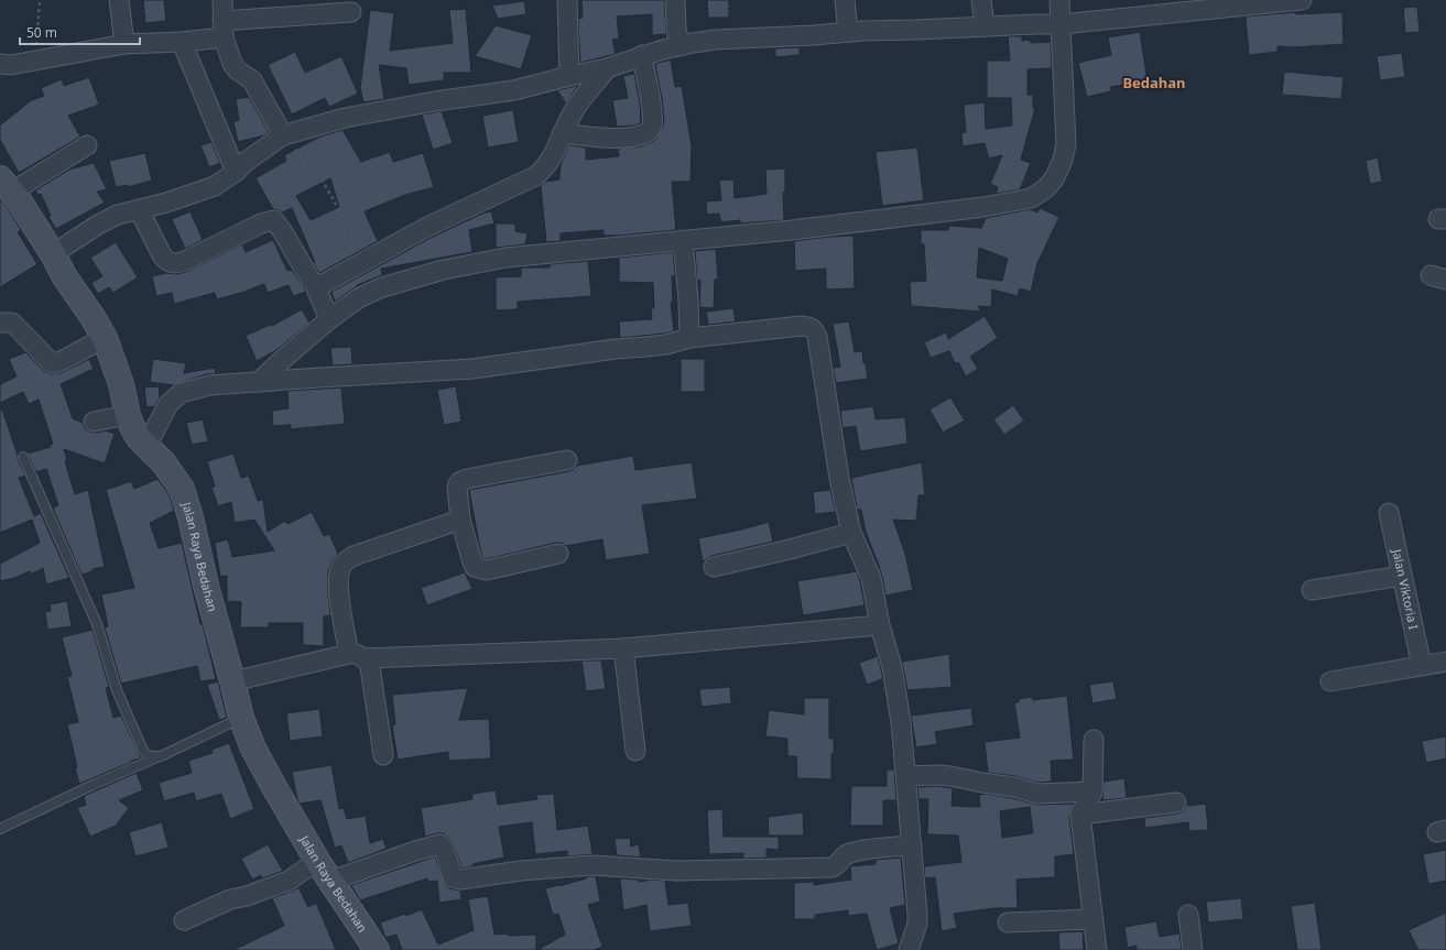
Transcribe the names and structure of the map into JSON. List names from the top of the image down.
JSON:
{
  "streets": {
    "street": ["Jalan Raya Bedahan", "Jalan Viktoria I"]
  },
  "districts": ["Bedahan"],
  "scale_bar": "50 m"
}
